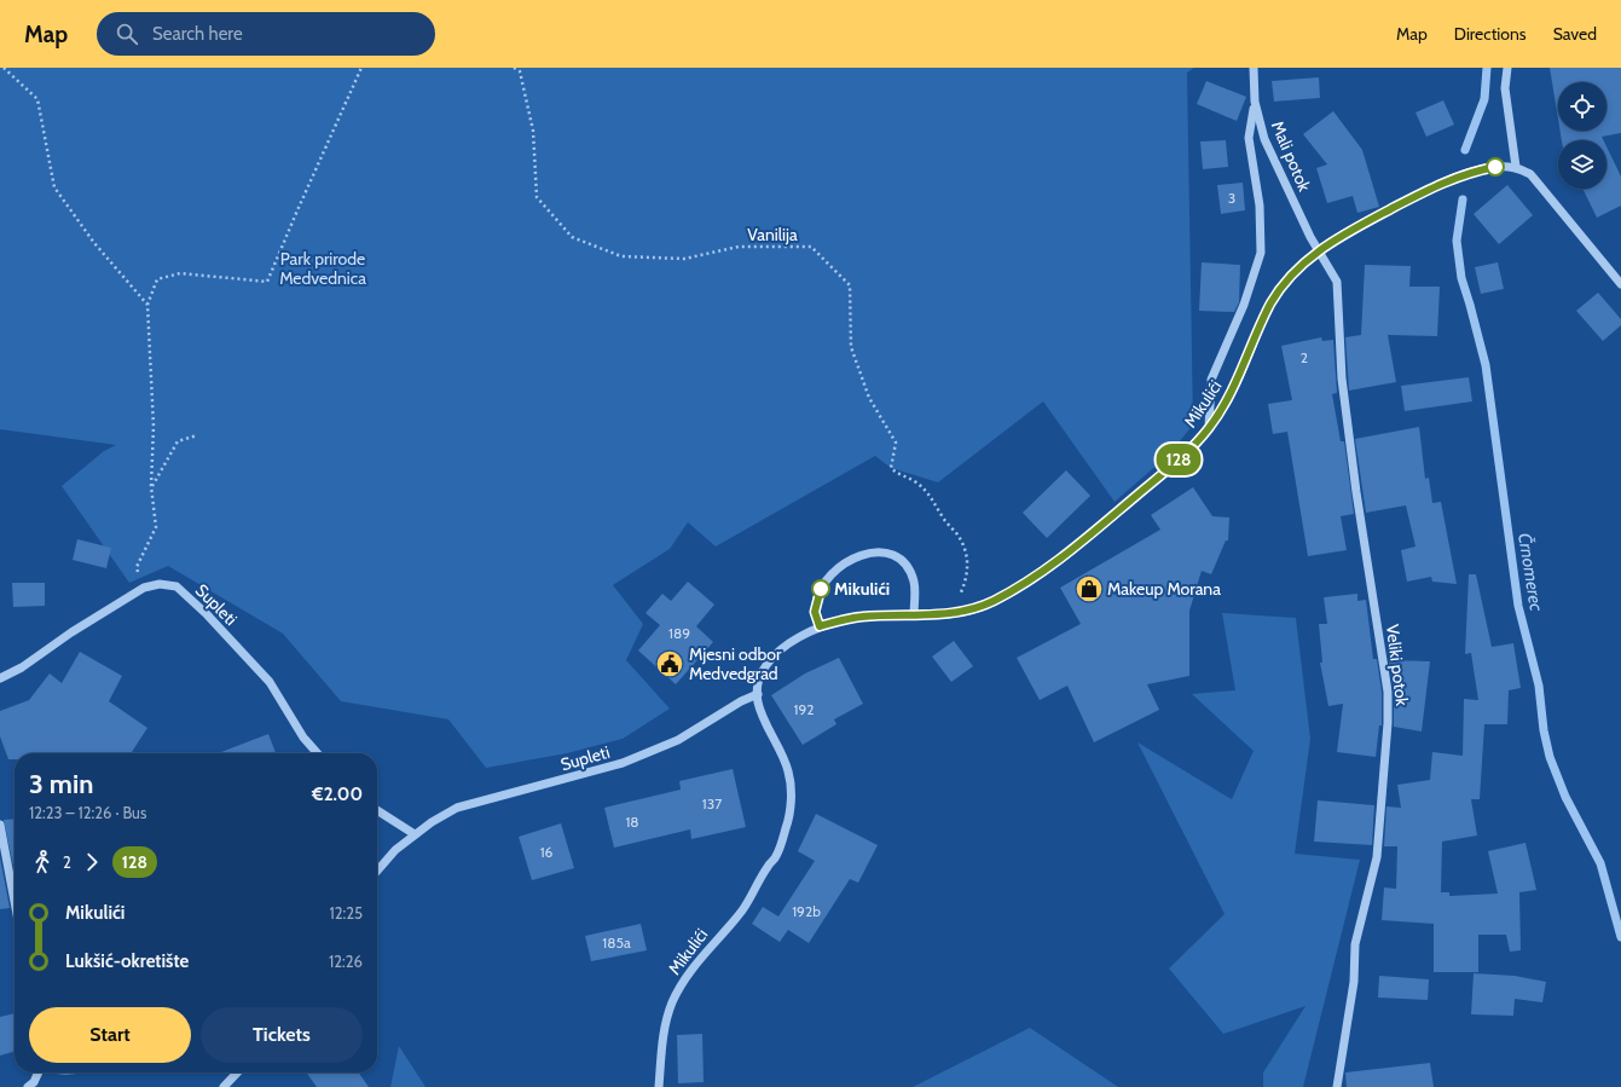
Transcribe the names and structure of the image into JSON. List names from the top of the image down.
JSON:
{
  "streets": {
    "street": [
      "Mali potok",
      "Mikulići",
      "Supleti",
      "Veliki potok"
    ],
    "path": ["Vanilija"]
  },
  "crossings": [
    ["Mali potok", "Mikulići"],
    ["Mali potok", "Veliki potok"],
    ["Mikulići", "Supleti"],
    ["Mikulići", "Veliki potok"]
  ],
  "water": ["Črnomerec"],
  "parks": ["Park prirode Medvednica"],
  "places": {
    "other": ["Mikulići"],
    "shop": ["Makeup Morana"],
    "public building": ["Mjesni odbor Medvedgrad"]
  },
  "lines": ["bus line 128"],
  "house_numbers": [
    "3",
    "2",
    "189",
    "192",
    "137",
    "18",
    "16",
    "192b",
    "185a"
  ],
  "page": {
    "header": "Map",
    "search": "Search here",
    "nav": ["Map", "Directions", "Saved"],
    "on_map": "128",
    "heading": ["3 min", "12:23 – 12:26 · Bus", "€2.00"],
    "legs": ["2", "128"],
    "list": [
      {
        "name": "Mikulići",
        "value": "12:25"
      },
      {
        "name": "Lukšić-okretište",
        "value": "12:26"
      }
    ],
    "buttons": ["Start", "Tickets"]
  }
}
